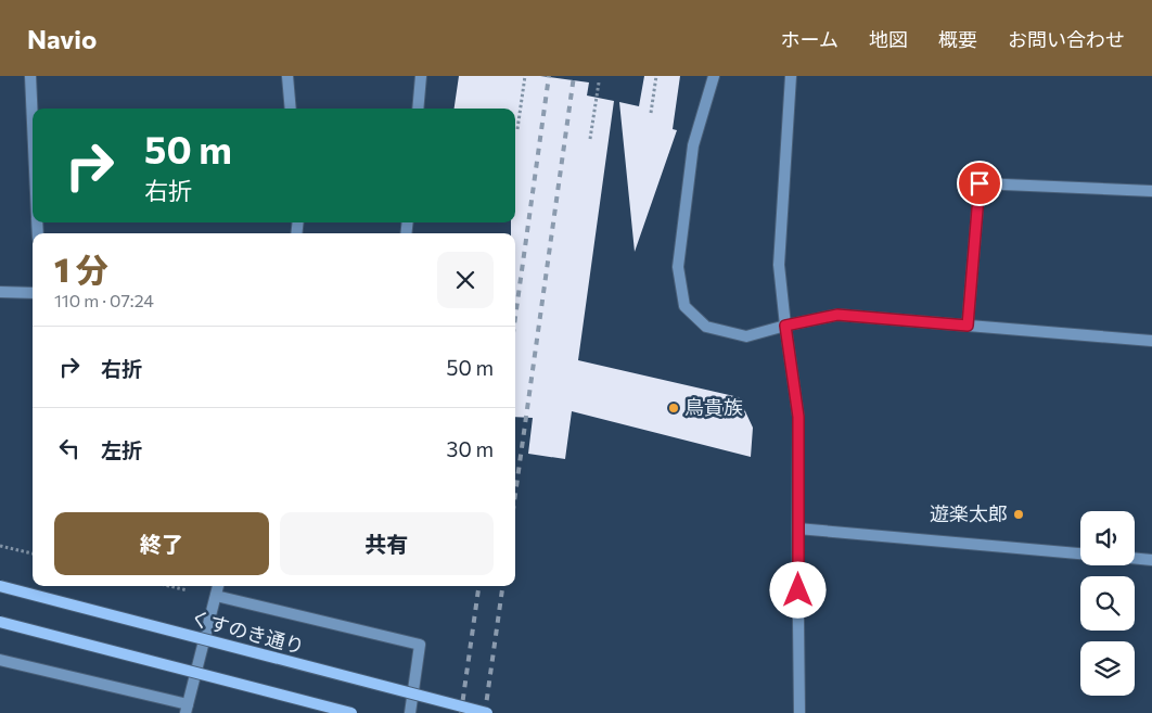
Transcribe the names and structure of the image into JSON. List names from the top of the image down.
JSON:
{
  "streets": {
    "main road": ["くすのき通り"]
  },
  "places": ["鳥貴族", "遊楽太郎"],
  "page": {
    "header": "Navio",
    "nav": [
      "ホーム",
      "地図",
      "概要",
      "お問い合わせ"
    ],
    "turn": ["50 m", "右折"],
    "heading": ["1 分", "110 m · 07:24"],
    "list": [
      {
        "name": "右折",
        "value": "50 m"
      },
      {
        "name": "左折",
        "value": "30 m"
      }
    ],
    "buttons": ["終了", "共有"]
  }
}
